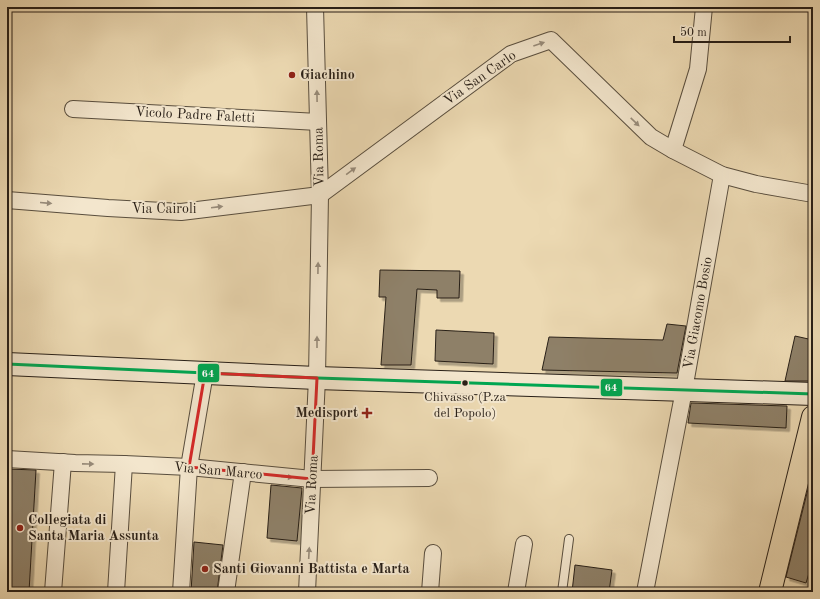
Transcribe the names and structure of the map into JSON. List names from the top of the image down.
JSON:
{
  "streets": {
    "street": [
      "Via San Carlo",
      "Vicolo Padre Faletti",
      "Via Roma",
      "Via Cairoli",
      "Via Giacomo Bosio",
      "Via San Marco"
    ]
  },
  "crossings": [
    ["Via San Carlo", "Via Roma"],
    ["Via San Carlo", "Via Cairoli"],
    ["Via San Carlo", "Via Giacomo Bosio"],
    ["Vicolo Padre Faletti", "Via Roma"],
    ["Via Roma", "Via Cairoli"],
    ["Via Roma", "Via San Marco"]
  ],
  "one_way": ["Via San Carlo", "Via Cairoli"],
  "places": {
    "other": [
      "Giachino",
      "Chivasso (P.za del Popolo)",
      "Collegiata di Santa Maria Assunta",
      "Santi Giovanni Battista e Marta"
    ],
    "health": ["Medisport"]
  },
  "lines": ["transit line 64"],
  "scale_bar": "50 m"
}
